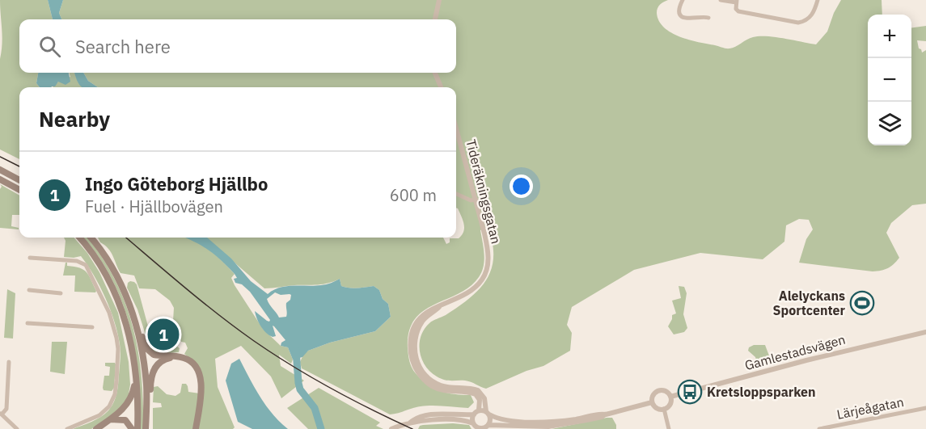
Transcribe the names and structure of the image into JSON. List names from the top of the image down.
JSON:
{
  "streets": {
    "street": ["Tideräkningsgatan", "Gamlestadsvägen", "Lärjeågatan"]
  },
  "crossings": [
    ["Tideräkningsgatan", "Gamlestadsvägen"]
  ],
  "places": {
    "sports": ["Alelyckans Sportcenter"],
    "bus stop": ["Kretsloppsparken"]
  },
  "page": {
    "map_buttons": ["+", "−"],
    "search": "Search here",
    "heading": "Nearby",
    "list": [
      {
        "mark": "1",
        "name": "Ingo Göteborg Hjällbo",
        "note": "Fuel · Hjällbovägen",
        "value": "600 m"
      }
    ],
    "pins": "1"
  }
}
